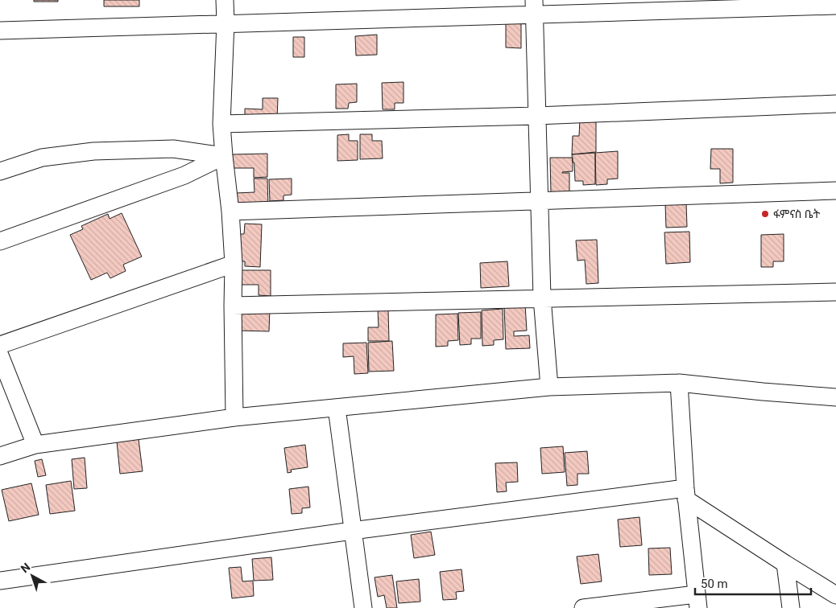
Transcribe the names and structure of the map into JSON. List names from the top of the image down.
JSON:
{
  "places": ["ፋምናስ ቤት"],
  "scale_bar": "50 m",
  "north": "top left"
}
